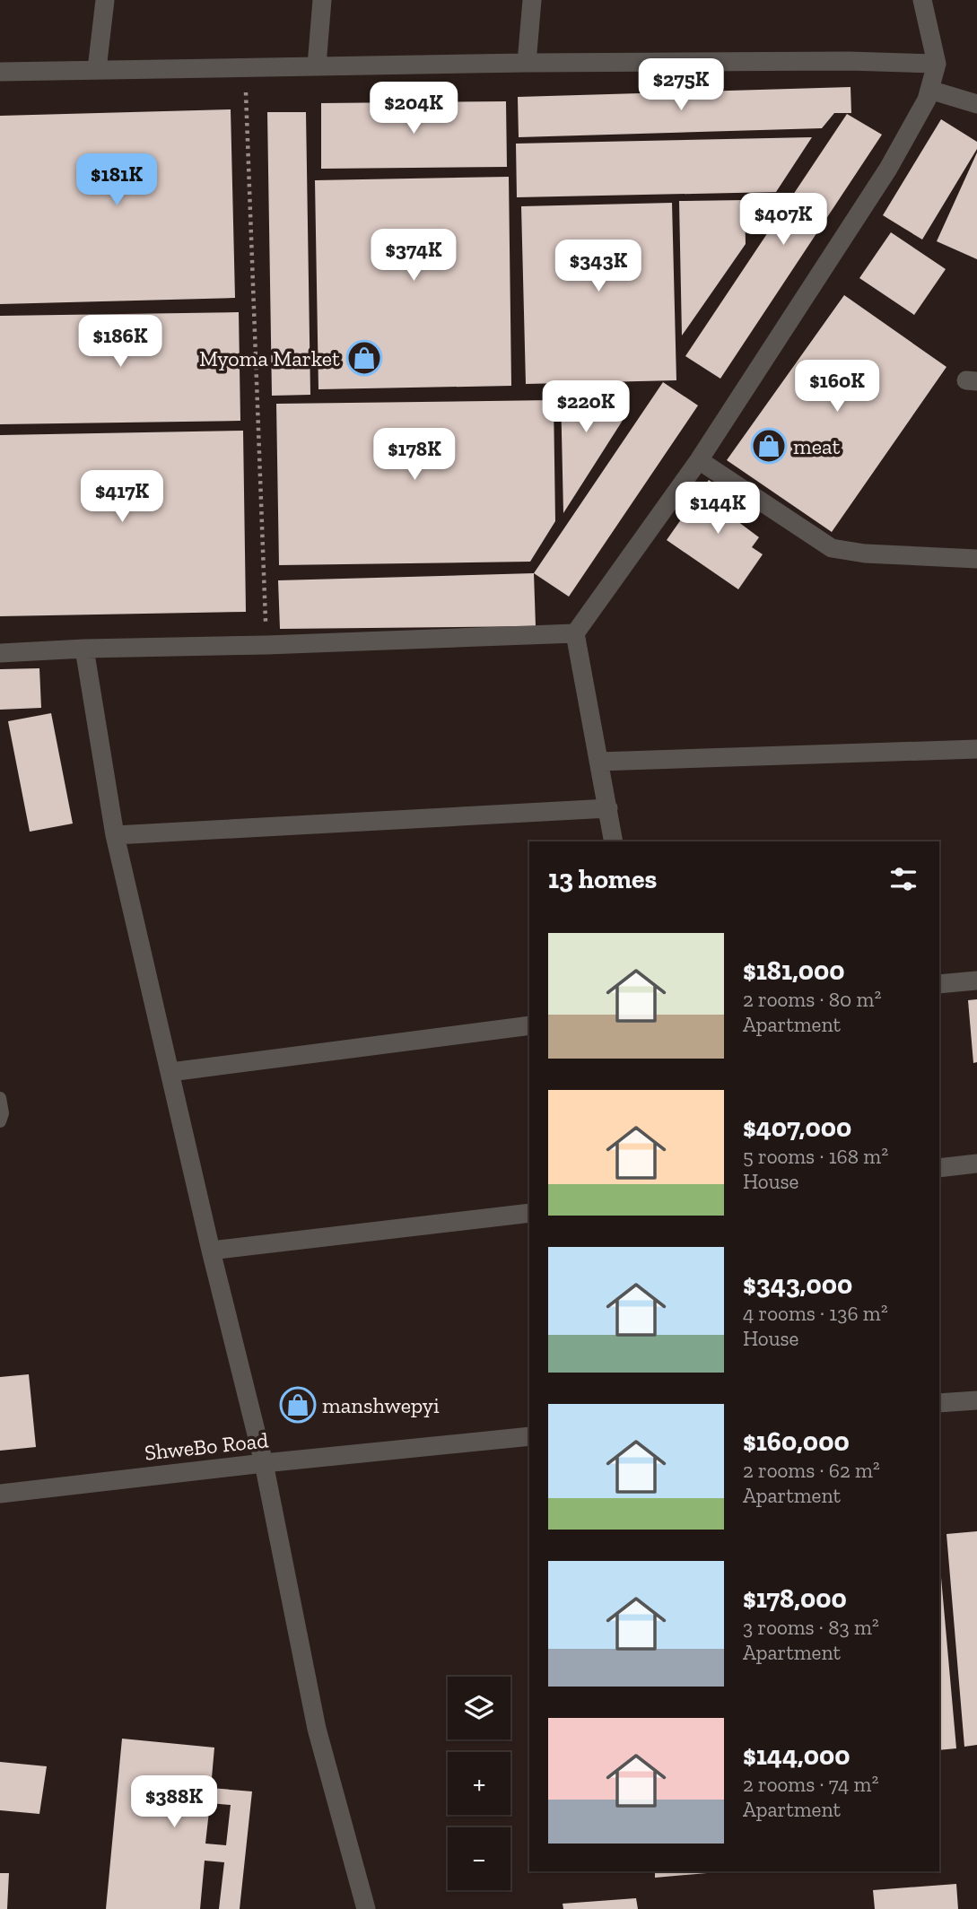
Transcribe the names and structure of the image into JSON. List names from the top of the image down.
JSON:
{
  "streets": {
    "street": ["ShweBo Road"]
  },
  "places": {
    "shop": ["Myoma Market", "meat", "manshwepyi"]
  },
  "page": {
    "price": [
      "$275K",
      "$204K",
      "$181K",
      "$407K",
      "$374K",
      "$343K",
      "$186K",
      "$160K",
      "$220K",
      "$178K",
      "$417K",
      "$144K",
      "$388K"
    ],
    "heading": "13 homes",
    "list": [
      {
        "name": "$181,000",
        "note": "2 rooms · 80 m² · Apartment"
      },
      {
        "name": "$407,000",
        "note": "5 rooms · 168 m² · House"
      },
      {
        "name": "$343,000",
        "note": "4 rooms · 136 m² · House"
      },
      {
        "name": "$160,000",
        "note": "2 rooms · 62 m² · Apartment"
      },
      {
        "name": "$178,000",
        "note": "3 rooms · 83 m² · Apartment"
      },
      {
        "name": "$144,000",
        "note": "2 rooms · 74 m² · Apartment"
      }
    ],
    "map_buttons": ["+", "−"]
  }
}
